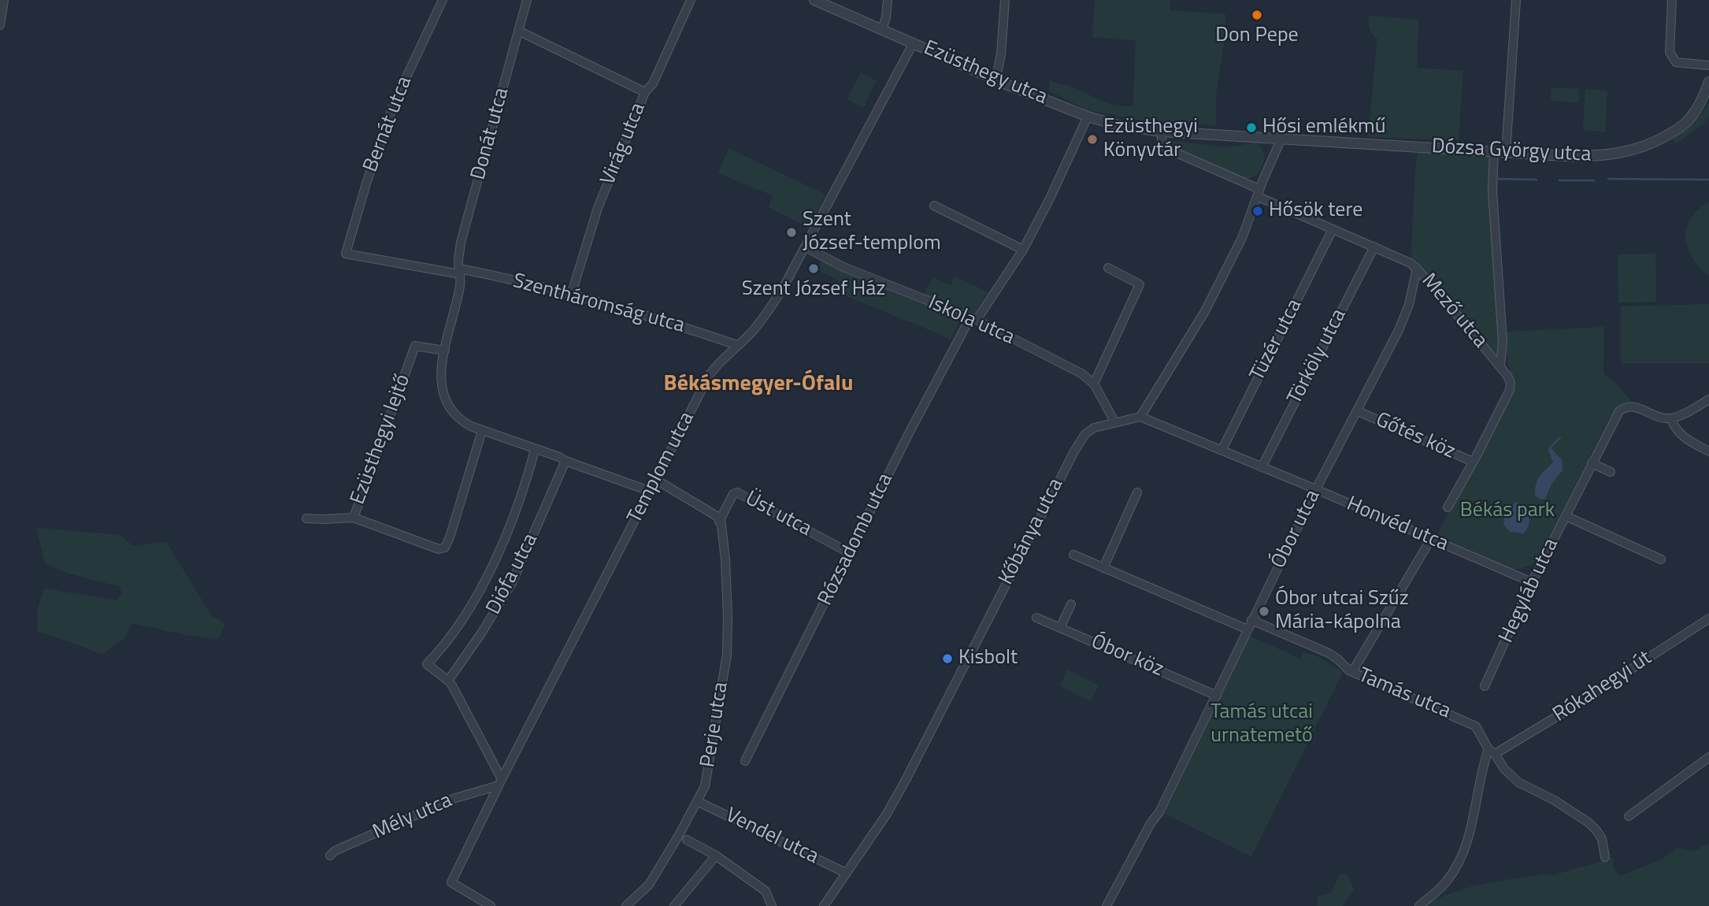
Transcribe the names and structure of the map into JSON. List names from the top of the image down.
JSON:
{
  "streets": {
    "street": [
      "Ezüsthegy utca",
      "Bernát utca",
      "Donát utca",
      "Virág utca",
      "Dózsa György utca",
      "Szentháromság utca",
      "Mező utca",
      "Iskola utca",
      "Tüzér utca",
      "Törköly utca",
      "Gőtés köz",
      "Ezüsthegyi lejtő",
      "Templom utca",
      "Üst utca",
      "Honvéd utca",
      "Óbor utca",
      "Kőbánya utca",
      "Rózsadomb utca",
      "Diófa utca",
      "Hegyláb utca",
      "Óbor köz",
      "Rókahegyi út",
      "Tamás utca",
      "Perje utca",
      "Mély utca",
      "Vendel utca"
    ]
  },
  "crossings": [
    ["Ezüsthegy utca", "Dózsa György utca"],
    ["Ezüsthegy utca", "Templom utca"],
    ["Ezüsthegy utca", "Rózsadomb utca"],
    ["Bernát utca", "Szentháromság utca"],
    ["Donát utca", "Szentháromság utca"],
    ["Donát utca", "Ezüsthegyi lejtő"],
    ["Donát utca", "Templom utca"],
    ["Donát utca", "Diófa utca"],
    ["Virág utca", "Szentháromság utca"],
    ["Szentháromság utca", "Templom utca"],
    ["Mező utca", "Tüzér utca"],
    ["Mező utca", "Törköly utca"],
    ["Mező utca", "Gőtés köz"],
    ["Mező utca", "Óbor utca"],
    ["Iskola utca", "Templom utca"],
    ["Iskola utca", "Kőbánya utca"],
    ["Iskola utca", "Rózsadomb utca"],
    ["Tüzér utca", "Honvéd utca"],
    ["Törköly utca", "Honvéd utca"],
    ["Gőtés köz", "Óbor utca"],
    ["Templom utca", "Mély utca"],
    ["Üst utca", "Rózsadomb utca"],
    ["Üst utca", "Perje utca"],
    ["Honvéd utca", "Óbor utca"],
    ["Honvéd utca", "Kőbánya utca"],
    ["Honvéd utca", "Hegyláb utca"],
    ["Óbor utca", "Óbor köz"],
    ["Óbor utca", "Tamás utca"],
    ["Kőbánya utca", "Vendel utca"],
    ["Rókahegyi út", "Tamás utca"],
    ["Perje utca", "Vendel utca"]
  ],
  "districts": ["Békásmegyer-Ófalu"],
  "parks": ["Békás park", "Tamás utcai urnatemető"],
  "places": [
    "Don Pepe",
    "Hősi emlékmű",
    "Ezüsthegyi Könyvtár",
    "Hősök tere",
    "Szent József-templom",
    "Szent József Ház",
    "Óbor utcai Szűz Mária-kápolna",
    "Kisbolt"
  ]
}
